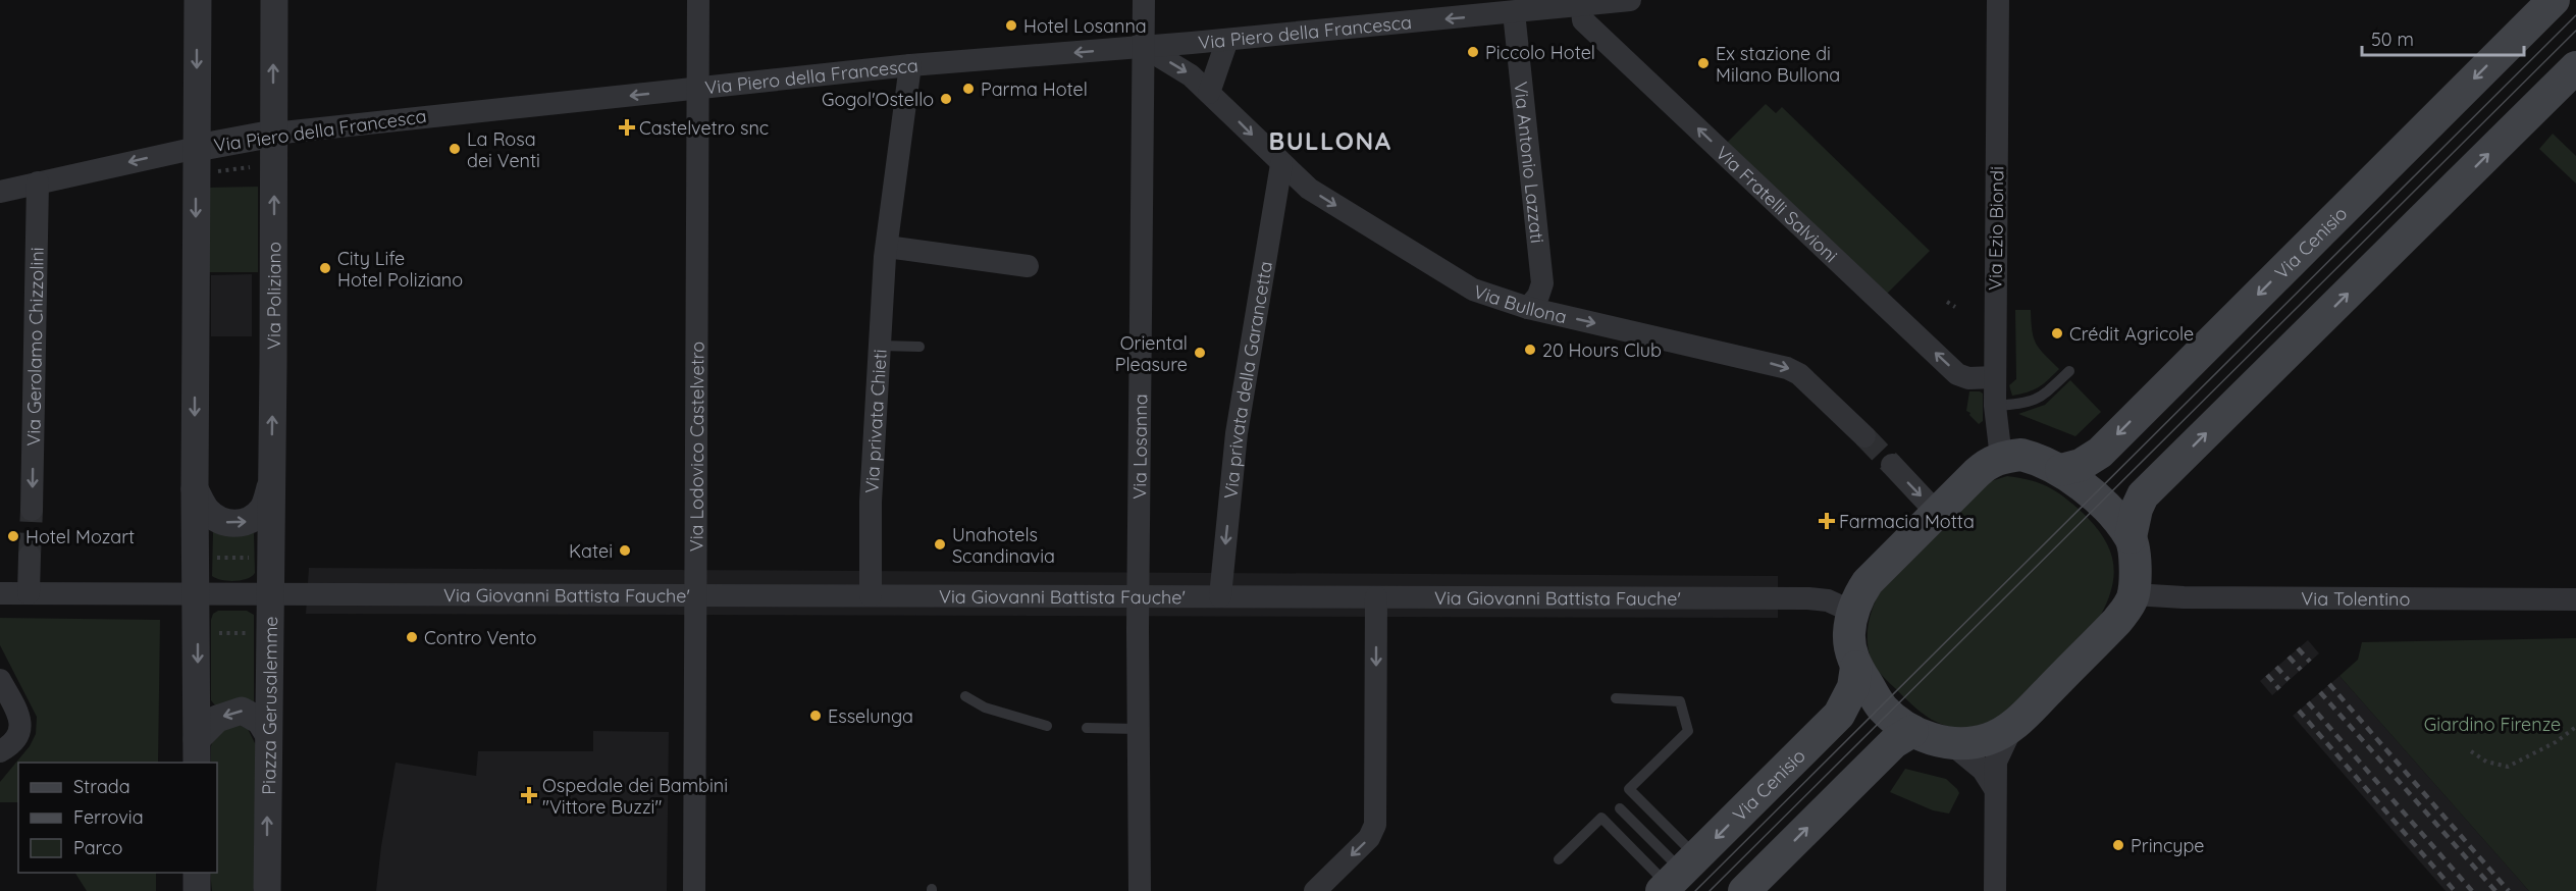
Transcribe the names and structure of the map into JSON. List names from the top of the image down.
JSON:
{
  "streets": {
    "main road": ["Via Cenisio"],
    "street": [
      "Via Piero della Francesca",
      "Via Antonio Lazzati",
      "Via Fratelli Salvioni",
      "Via Ezio Biondi",
      "Via Poliziano",
      "Via Bullona",
      "Via Gerolamo Chizzolini",
      "Via privata della Garancetta",
      "Via privata Chieti",
      "Via Lodovico Castelvetro",
      "Via Losanna",
      "Via Giovanni Battista Fauche'",
      "Via Tolentino",
      "Piazza Gerusalemme"
    ]
  },
  "crossings": [
    ["Via Piero della Francesca", "Via Antonio Lazzati"],
    ["Via Piero della Francesca", "Via Fratelli Salvioni"],
    ["Via Piero della Francesca", "Via Poliziano"],
    ["Via Piero della Francesca", "Via Bullona"],
    ["Via Piero della Francesca", "Via Gerolamo Chizzolini"],
    ["Via Piero della Francesca", "Via privata Chieti"],
    ["Via Piero della Francesca", "Via Lodovico Castelvetro"],
    ["Via Piero della Francesca", "Via Losanna"],
    ["Via Antonio Lazzati", "Via Bullona"],
    ["Via Fratelli Salvioni", "Via Ezio Biondi"],
    ["Via Poliziano", "Via Giovanni Battista Fauche'"],
    ["Via Poliziano", "Piazza Gerusalemme"],
    ["Via Bullona", "Via privata della Garancetta"],
    ["Via Bullona", "Via Losanna"],
    ["Via privata della Garancetta", "Via Giovanni Battista Fauche'"],
    ["Via privata Chieti", "Via Giovanni Battista Fauche'"],
    ["Via Lodovico Castelvetro", "Via Giovanni Battista Fauche'"],
    ["Via Losanna", "Via Giovanni Battista Fauche'"],
    ["Via Giovanni Battista Fauche'", "Piazza Gerusalemme"]
  ],
  "one_way": [
    "Via Piero della Francesca",
    "Via Fratelli Salvioni",
    "Via Bullona",
    "Via privata della Garancetta"
  ],
  "districts": ["BULLONA"],
  "parks": ["Giardino Firenze"],
  "places": {
    "other": [
      "Hotel Losanna",
      "Piccolo Hotel",
      "Ex stazione di Milano Bullona",
      "Parma Hotel",
      "Gogol'Ostello",
      "La Rosa dei Venti",
      "City Life Hotel Poliziano",
      "Crédit Agricole",
      "20 Hours Club",
      "Oriental Pleasure",
      "Hotel Mozart",
      "Unahotels Scandinavia",
      "Katei",
      "Contro Vento",
      "Esselunga",
      "Princype"
    ],
    "health": ["Castelvetro snc", "Farmacia Motta", "Ospedale dei Bambini \"Vittore Buzzi\""]
  },
  "legend": ["Strada", "Ferrovia", "Parco"],
  "scale_bar": "50 m"
}
